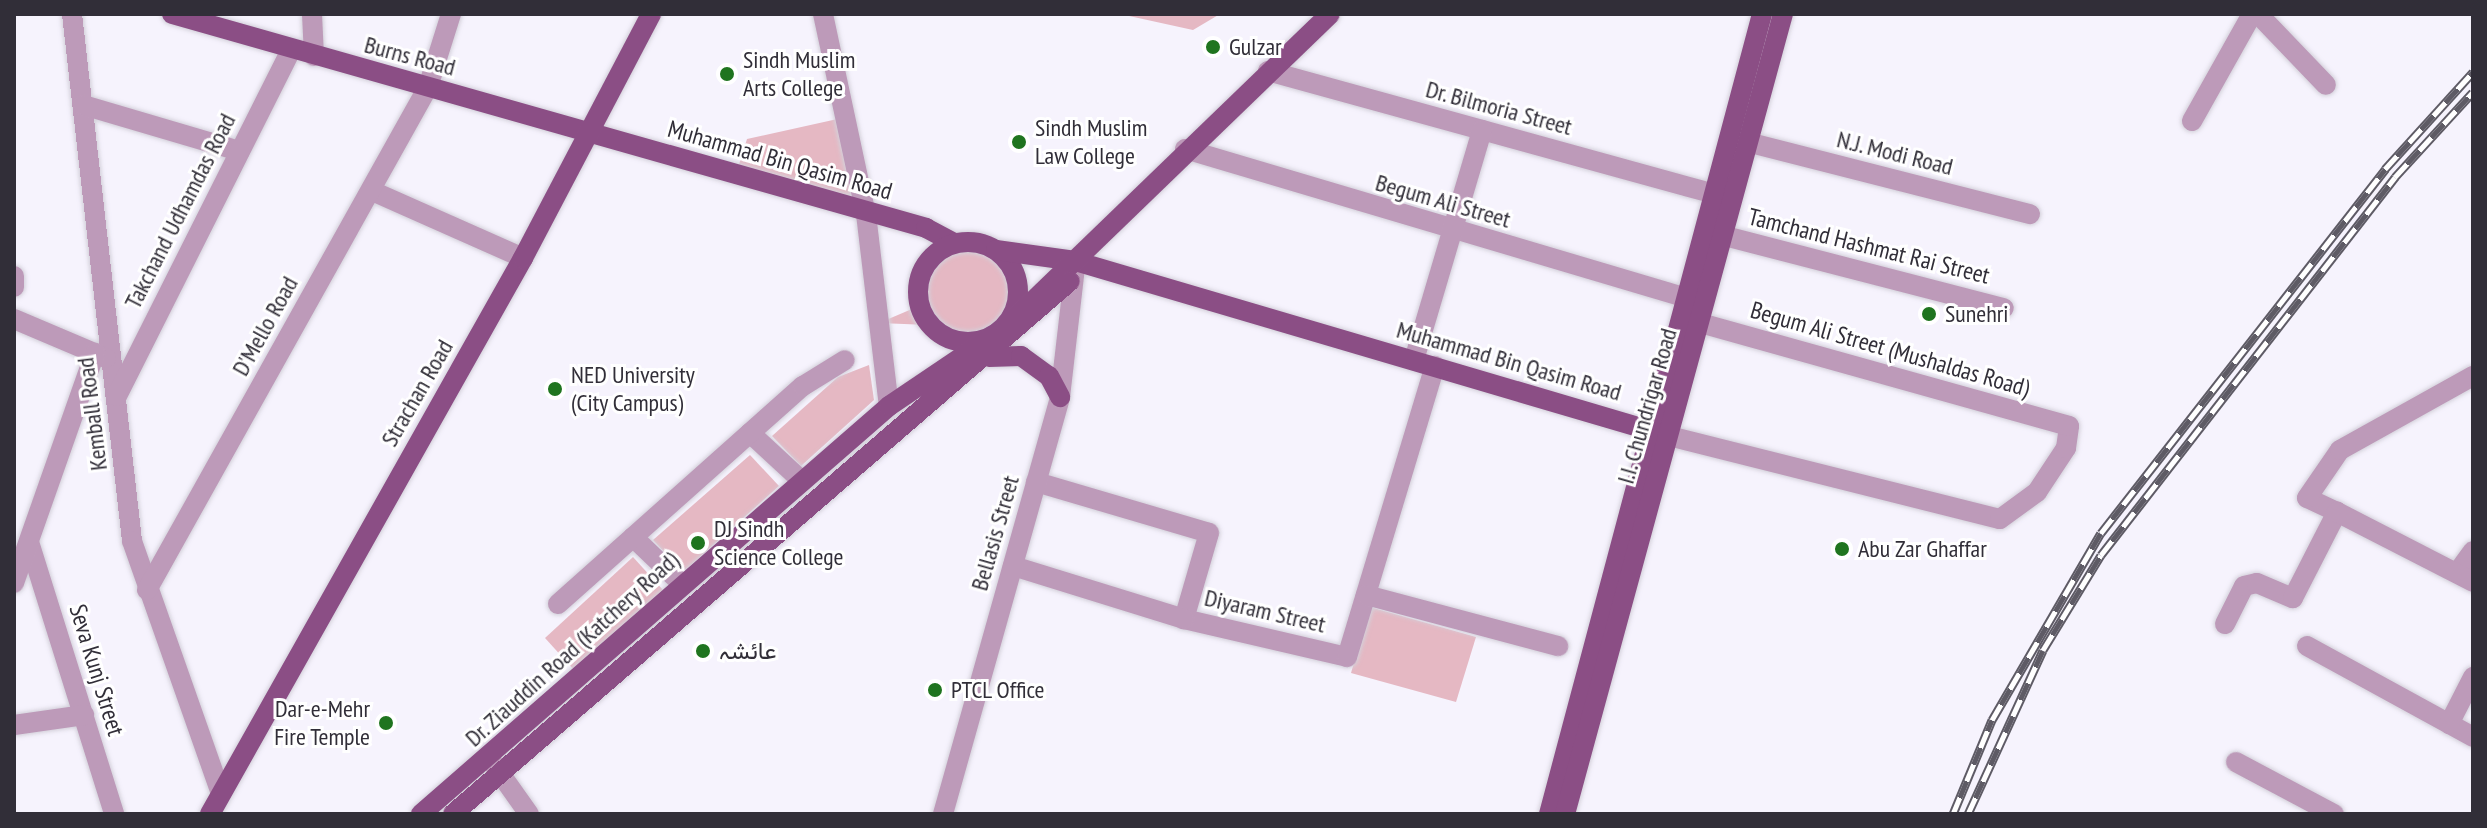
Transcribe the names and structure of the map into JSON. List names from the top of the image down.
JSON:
{
  "streets": {
    "main road": [
      "Burns Road",
      "Muhammad Bin Qasim Road",
      "Strachan Road",
      "I.I. Chundrigar Road",
      "Dr. Ziauddin Road (Katchery Road)"
    ],
    "street": [
      "Dr. Bilmoria Street",
      "N.J. Modi Road",
      "Begum Ali Street",
      "Takchand Udhamdas Road",
      "Tamchand Hashmat Rai Street",
      "D'Mello Road",
      "Begum Ali Street (Mushaldas Road)",
      "Kemball Road",
      "Bellasis Street",
      "Diyaram Street",
      "Seva Kunj Street"
    ]
  },
  "crossings": [
    ["Burns Road", "Muhammad Bin Qasim Road"],
    ["Burns Road", "Takchand Udhamdas Road"],
    ["Burns Road", "D'Mello Road"],
    ["Burns Road", "Strachan Road"],
    ["Dr. Bilmoria Street", "I.I. Chundrigar Road"],
    ["Dr. Bilmoria Street", "Dr. Ziauddin Road (Katchery Road)"],
    ["N.J. Modi Road", "I.I. Chundrigar Road"],
    ["Muhammad Bin Qasim Road", "Begum Ali Street (Mushaldas Road)"],
    ["Muhammad Bin Qasim Road", "Strachan Road"],
    ["Muhammad Bin Qasim Road", "I.I. Chundrigar Road"],
    ["Muhammad Bin Qasim Road", "Bellasis Street"],
    ["Muhammad Bin Qasim Road", "Diyaram Street"],
    ["Muhammad Bin Qasim Road", "Dr. Ziauddin Road (Katchery Road)"],
    ["Begum Ali Street", "I.I. Chundrigar Road"],
    ["Begum Ali Street", "Dr. Ziauddin Road (Katchery Road)"],
    ["Takchand Udhamdas Road", "Kemball Road"],
    ["Tamchand Hashmat Rai Street", "I.I. Chundrigar Road"],
    ["D'Mello Road", "Kemball Road"],
    ["Begum Ali Street (Mushaldas Road)", "I.I. Chundrigar Road"],
    ["Strachan Road", "Kemball Road"],
    ["Bellasis Street", "Diyaram Street"],
    ["Bellasis Street", "Dr. Ziauddin Road (Katchery Road)"]
  ],
  "places": [
    "Gulzar",
    "Sindh Muslim Arts College",
    "Sindh Muslim Law College",
    "Sunehri",
    "NED University (City Campus)",
    "DJ Sindh Science College",
    "Abu Zar Ghaffar",
    "عائشہ",
    "PTCL Office",
    "Dar-e-Mehr Fire Temple"
  ]
}
